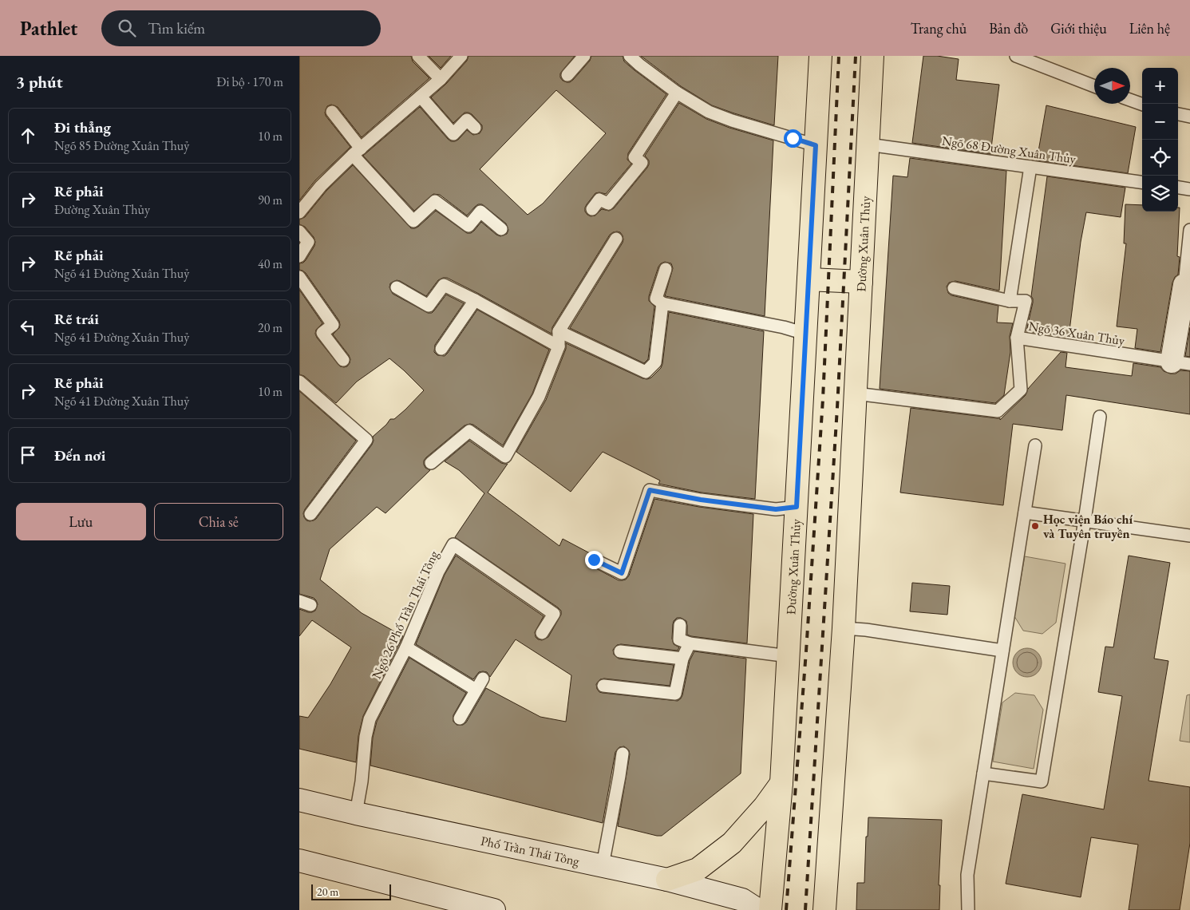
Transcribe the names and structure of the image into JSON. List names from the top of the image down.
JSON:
{
  "streets": {
    "main road": ["Đường Xuân Thủy", "Phố Trần Thái Tông"],
    "lane": ["Ngõ 68 Đường Xuân Thủy", "Ngõ 36 Xuân Thủy", "Ngõ 26 Phố Trần Thái Tông"]
  },
  "crossings": [
    ["Ngõ 68 Đường Xuân Thủy", "Đường Xuân Thủy"],
    ["Đường Xuân Thủy", "Ngõ 36 Xuân Thủy"],
    ["Ngõ 26 Phố Trần Thái Tông", "Phố Trần Thái Tông"]
  ],
  "places": ["Học viện Báo chí và Tuyên truyền"],
  "scale_bar": "20 m",
  "north": "right",
  "page": {
    "header": "Pathlet",
    "search": "Tìm kiếm",
    "nav": [
      "Trang chủ",
      "Bản đồ",
      "Giới thiệu",
      "Liên hệ"
    ],
    "heading": ["3 phút", "Đi bộ · 170 m"],
    "map_buttons": ["+", "−"],
    "list": [
      ["Đi thẳng", "Ngõ 85 Đường Xuân Thuỷ", "10 m"],
      ["Rẽ phải", "Đường Xuân Thủy", "90 m"],
      ["Rẽ phải", "Ngõ 41 Đường Xuân Thuỷ", "40 m"],
      ["Rẽ trái", "Ngõ 41 Đường Xuân Thuỷ", "20 m"],
      ["Rẽ phải", "Ngõ 41 Đường Xuân Thuỷ", "10 m"],
      "Đến nơi"
    ],
    "buttons": ["Lưu", "Chia sẻ"],
    "scale": "20 m"
  }
}
